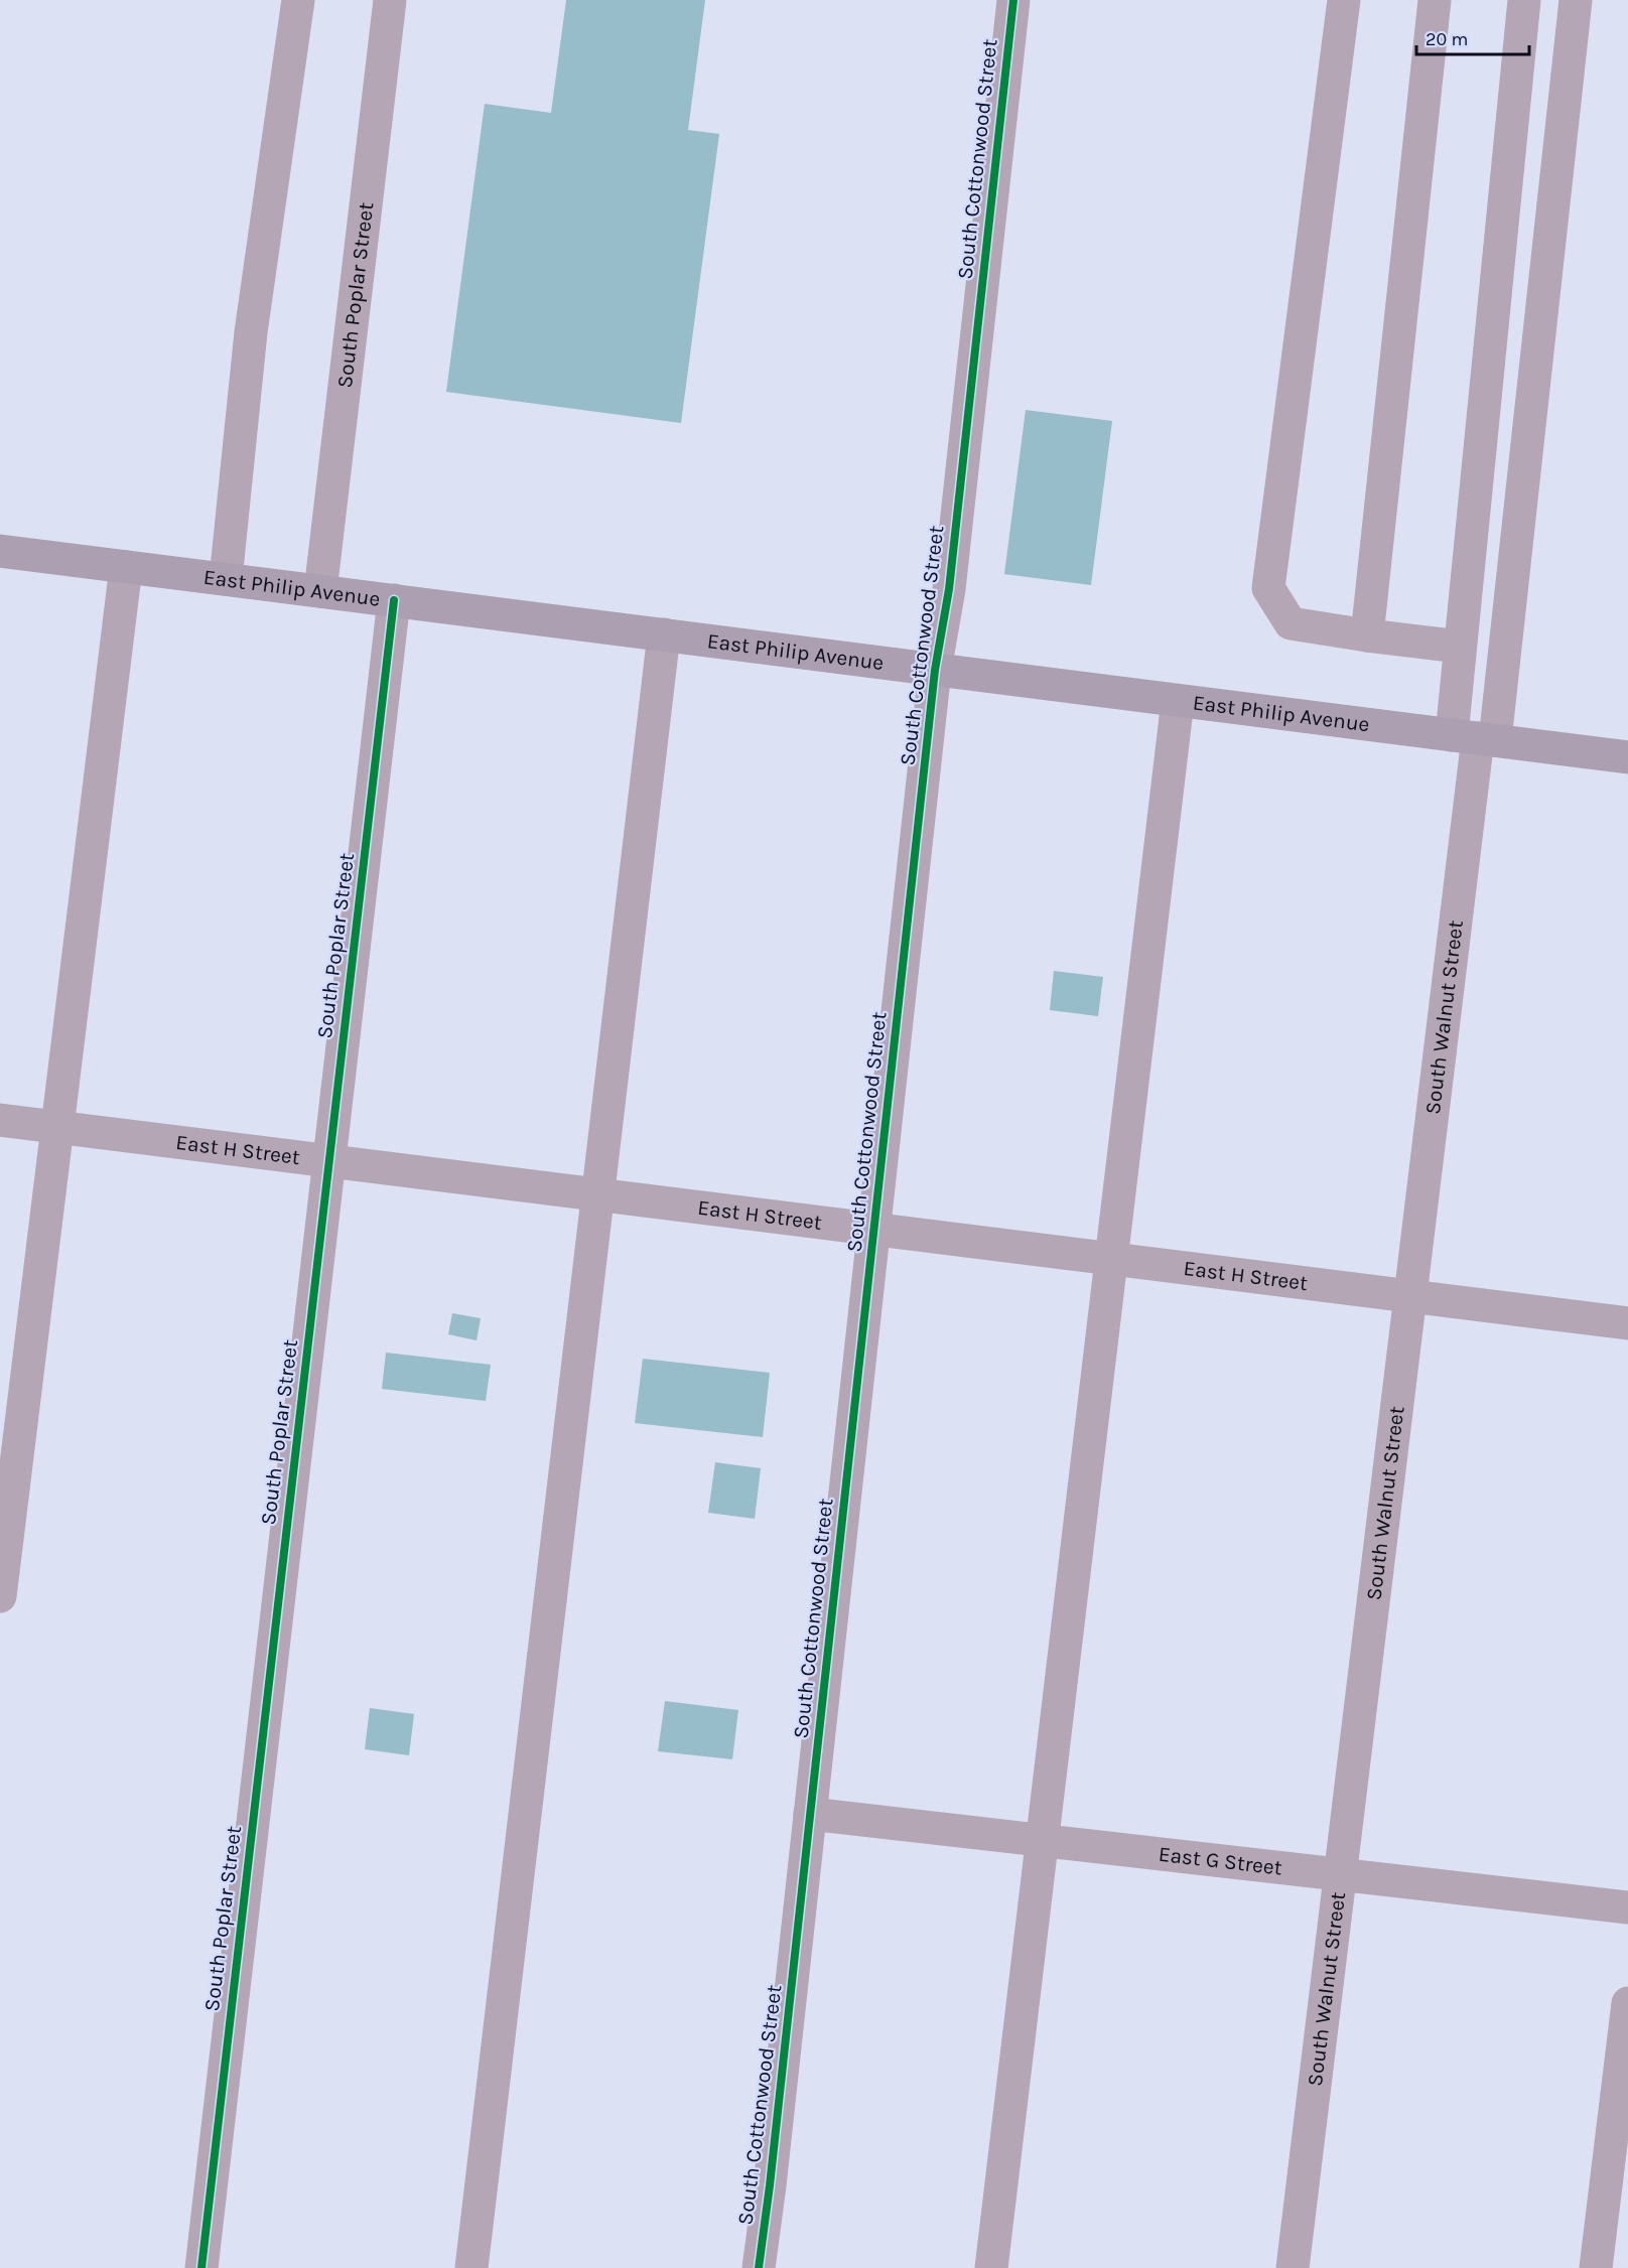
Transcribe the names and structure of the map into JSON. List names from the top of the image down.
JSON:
{
  "streets": {
    "main road": ["East Philip Avenue"],
    "street": [
      "South Cottonwood Street",
      "South Poplar Street",
      "South Walnut Street",
      "East H Street",
      "East G Street"
    ]
  },
  "crossings": [
    ["South Cottonwood Street", "East Philip Avenue"],
    ["South Cottonwood Street", "East H Street"],
    ["South Cottonwood Street", "East G Street"],
    ["South Poplar Street", "East Philip Avenue"],
    ["South Poplar Street", "East H Street"],
    ["East Philip Avenue", "South Walnut Street"],
    ["South Walnut Street", "East H Street"],
    ["South Walnut Street", "East G Street"]
  ],
  "scale_bar": "20 m"
}
